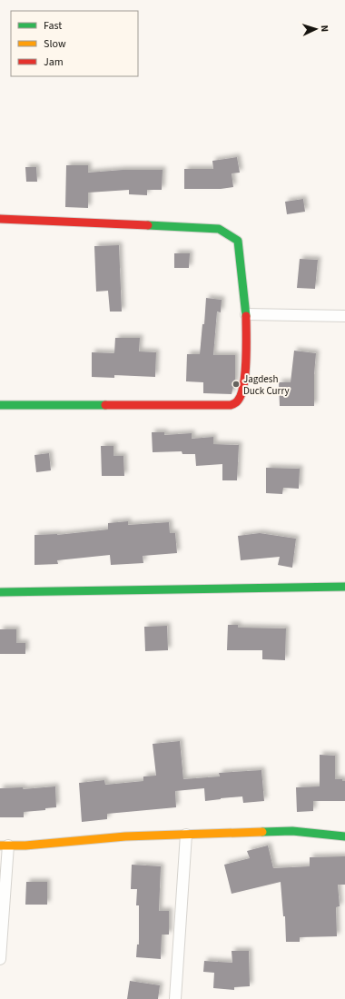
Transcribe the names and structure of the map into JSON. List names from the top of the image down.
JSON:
{
  "places": ["Jagdesh Duck Curry"],
  "legend": ["Fast", "Slow", "Jam"],
  "north": "right"
}
